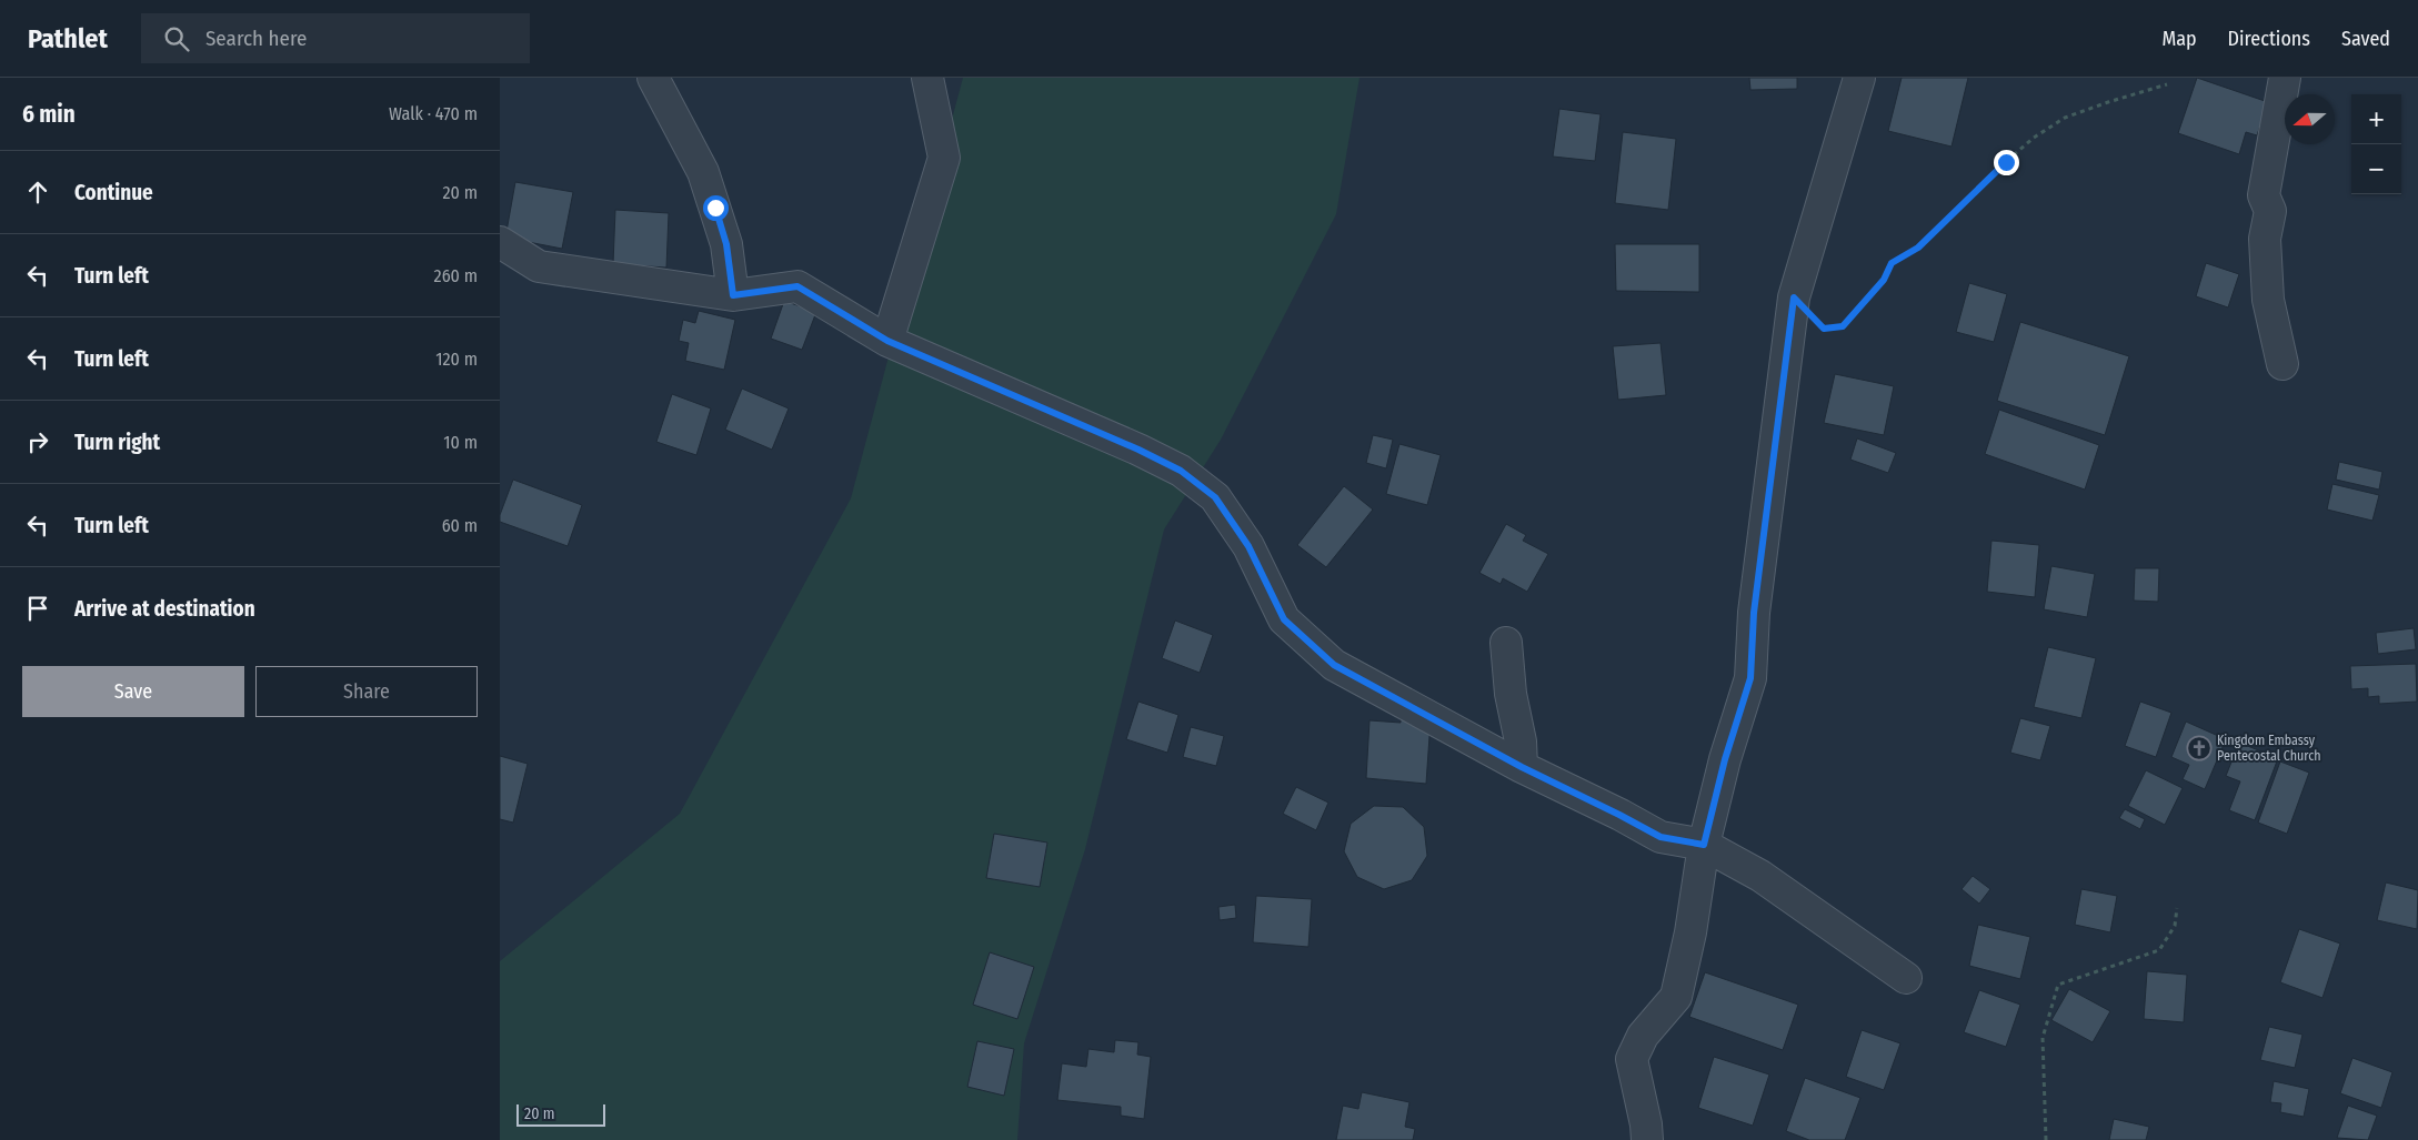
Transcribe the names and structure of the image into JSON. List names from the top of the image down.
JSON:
{
  "places": {
    "church": ["Kingdom Embassy Pentecostal Church"]
  },
  "scale_bar": "20 m",
  "north": "left",
  "page": {
    "header": "Pathlet",
    "search": "Search here",
    "nav": ["Map", "Directions", "Saved"],
    "heading": ["6 min", "Walk · 470 m"],
    "map_buttons": ["+", "−"],
    "list": [
      ["Continue", "20 m"],
      ["Turn left", "260 m"],
      ["Turn left", "120 m"],
      ["Turn right", "10 m"],
      ["Turn left", "60 m"],
      "Arrive at destination"
    ],
    "buttons": ["Save", "Share"],
    "scale": "20 m"
  }
}
